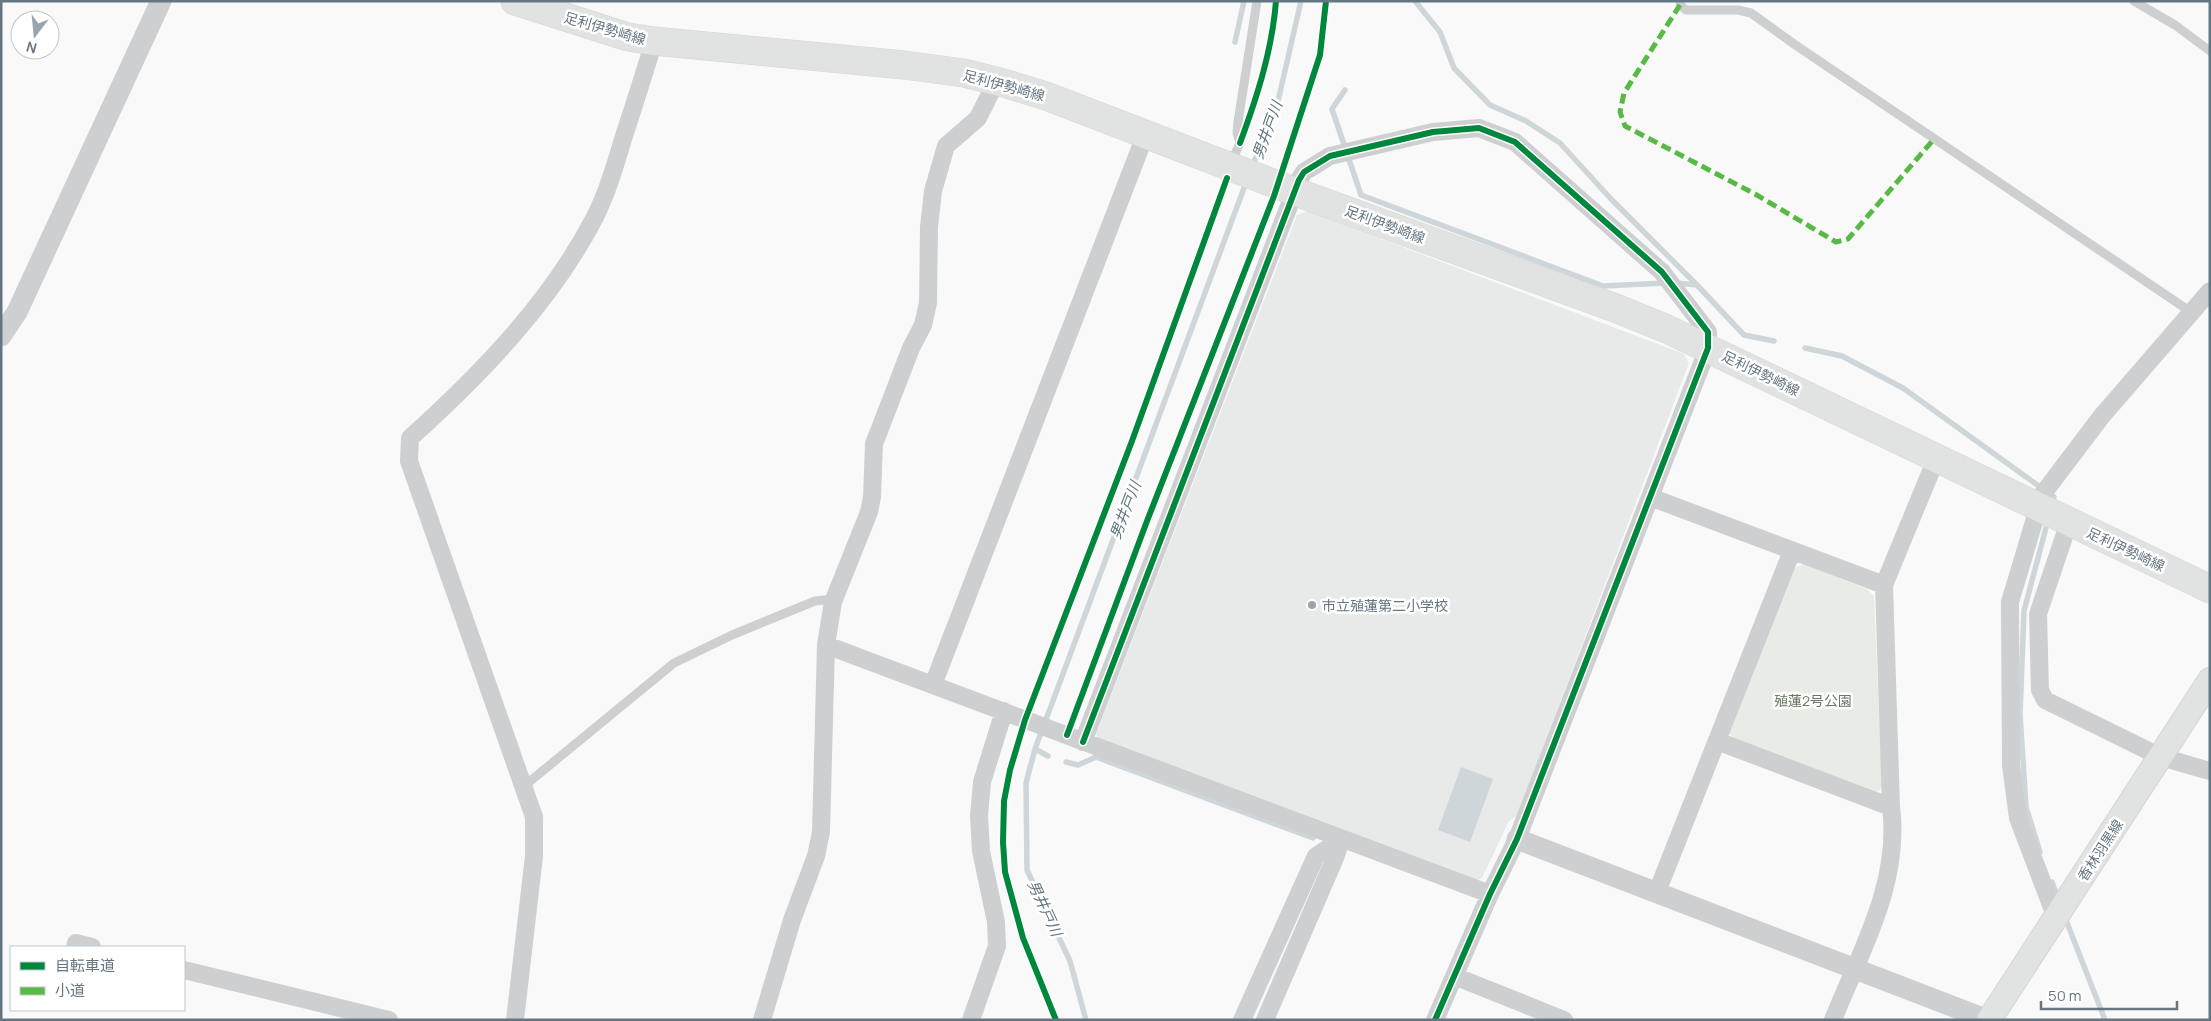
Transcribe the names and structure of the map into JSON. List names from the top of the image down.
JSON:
{
  "streets": {
    "main road": ["足利伊勢崎線", "香林羽黒線"]
  },
  "water": ["男井戸川"],
  "parks": ["殖蓮2号公園"],
  "places": ["市立殖蓮第二小学校"],
  "legend": ["自転車道", "小道"],
  "scale_bar": "50 m",
  "north": "bottom"
}
